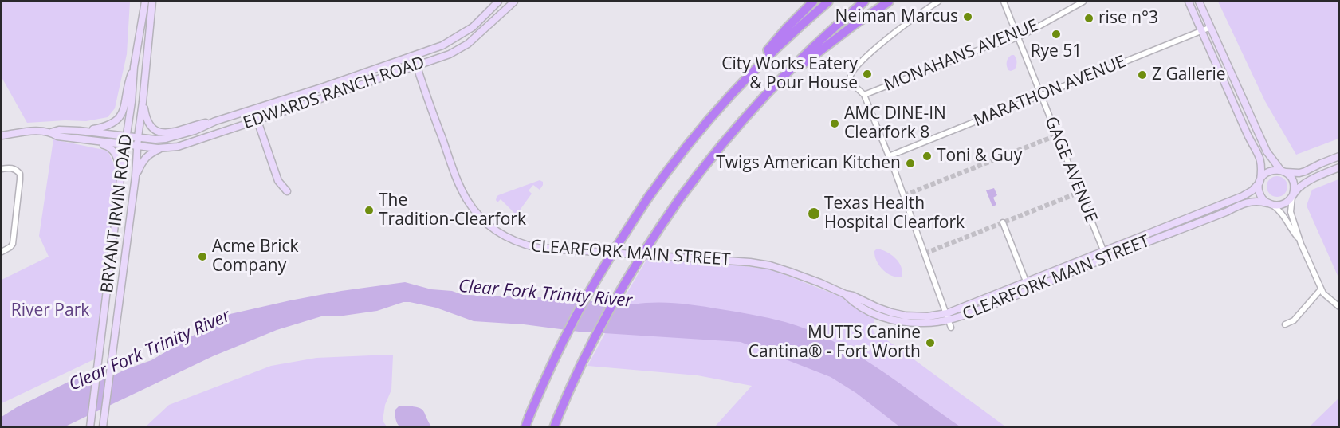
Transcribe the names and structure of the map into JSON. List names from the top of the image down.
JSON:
{
  "streets": {
    "street": [
      "MONAHANS AVENUE",
      "MARATHON AVENUE",
      "EDWARDS RANCH ROAD",
      "GAGE AVENUE",
      "BRYANT IRVIN ROAD",
      "CLEARFORK MAIN STREET"
    ]
  },
  "crossings": [
    ["MONAHANS AVENUE", "GAGE AVENUE"],
    ["MARATHON AVENUE", "GAGE AVENUE"],
    ["EDWARDS RANCH ROAD", "BRYANT IRVIN ROAD"],
    ["EDWARDS RANCH ROAD", "CLEARFORK MAIN STREET"],
    ["GAGE AVENUE", "CLEARFORK MAIN STREET"]
  ],
  "water": ["Clear Fork Trinity River"],
  "parks": ["River Park"],
  "places": [
    "Neiman Marcus",
    "rise n°3",
    "Rye 51",
    "City Works Eatery & Pour House",
    "Z Gallerie",
    "AMC DINE-IN Clearfork 8",
    "Toni & Guy",
    "Twigs American Kitchen",
    "The Tradition-Clearfork",
    "Texas Health Hospital Clearfork",
    "Acme Brick Company",
    "MUTTS Canine Cantina® - Fort Worth"
  ]
}
